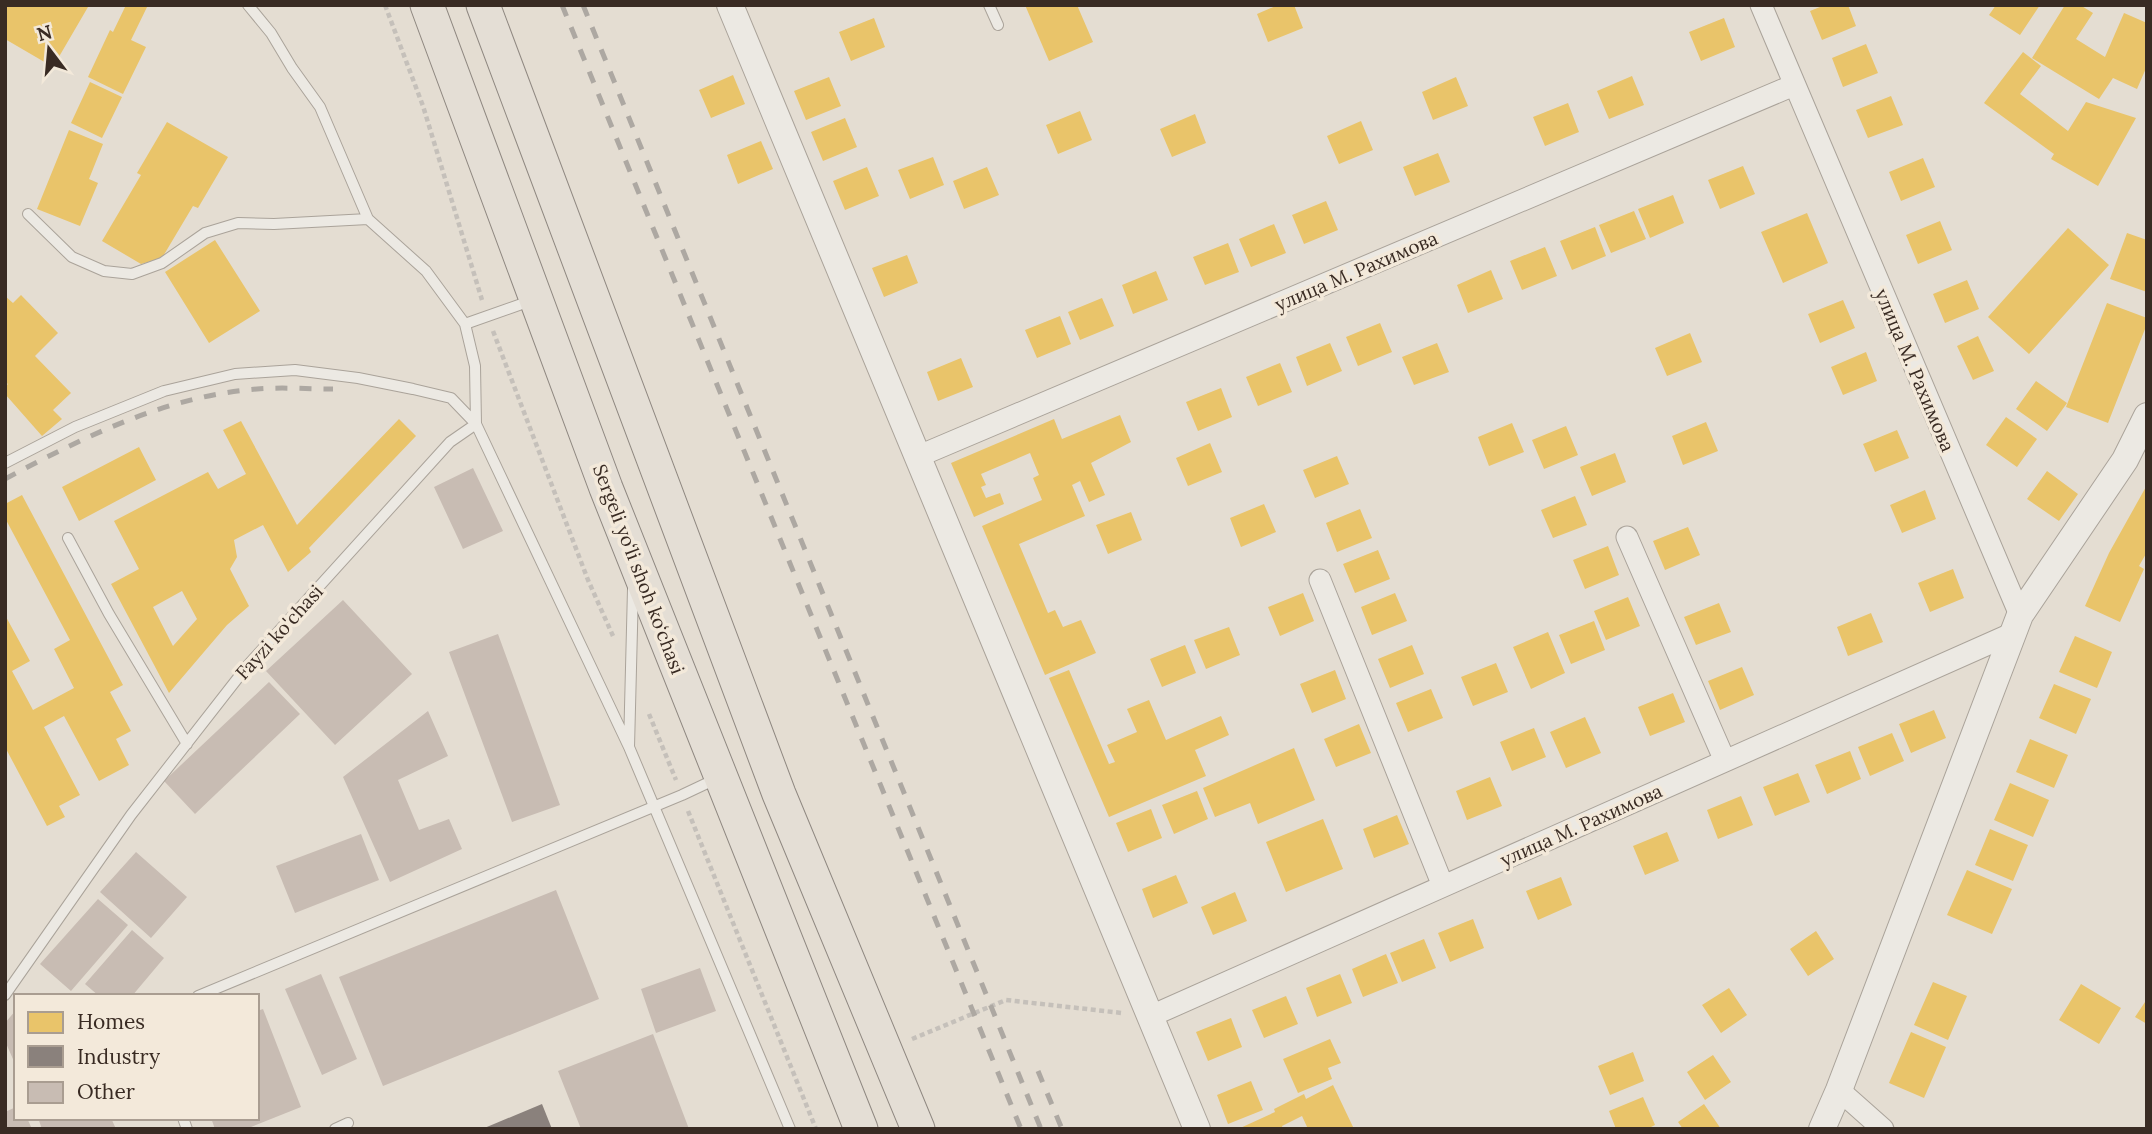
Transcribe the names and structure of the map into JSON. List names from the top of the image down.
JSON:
{
  "streets": {
    "main road": ["Sergeli yo‘li shoh ko‘chasi"],
    "street": ["улица М. Рахимова"],
    "lane": ["Fayzi ko'chasi"]
  },
  "legend": ["Homes", "Industry", "Other"],
  "north": "top"
}
